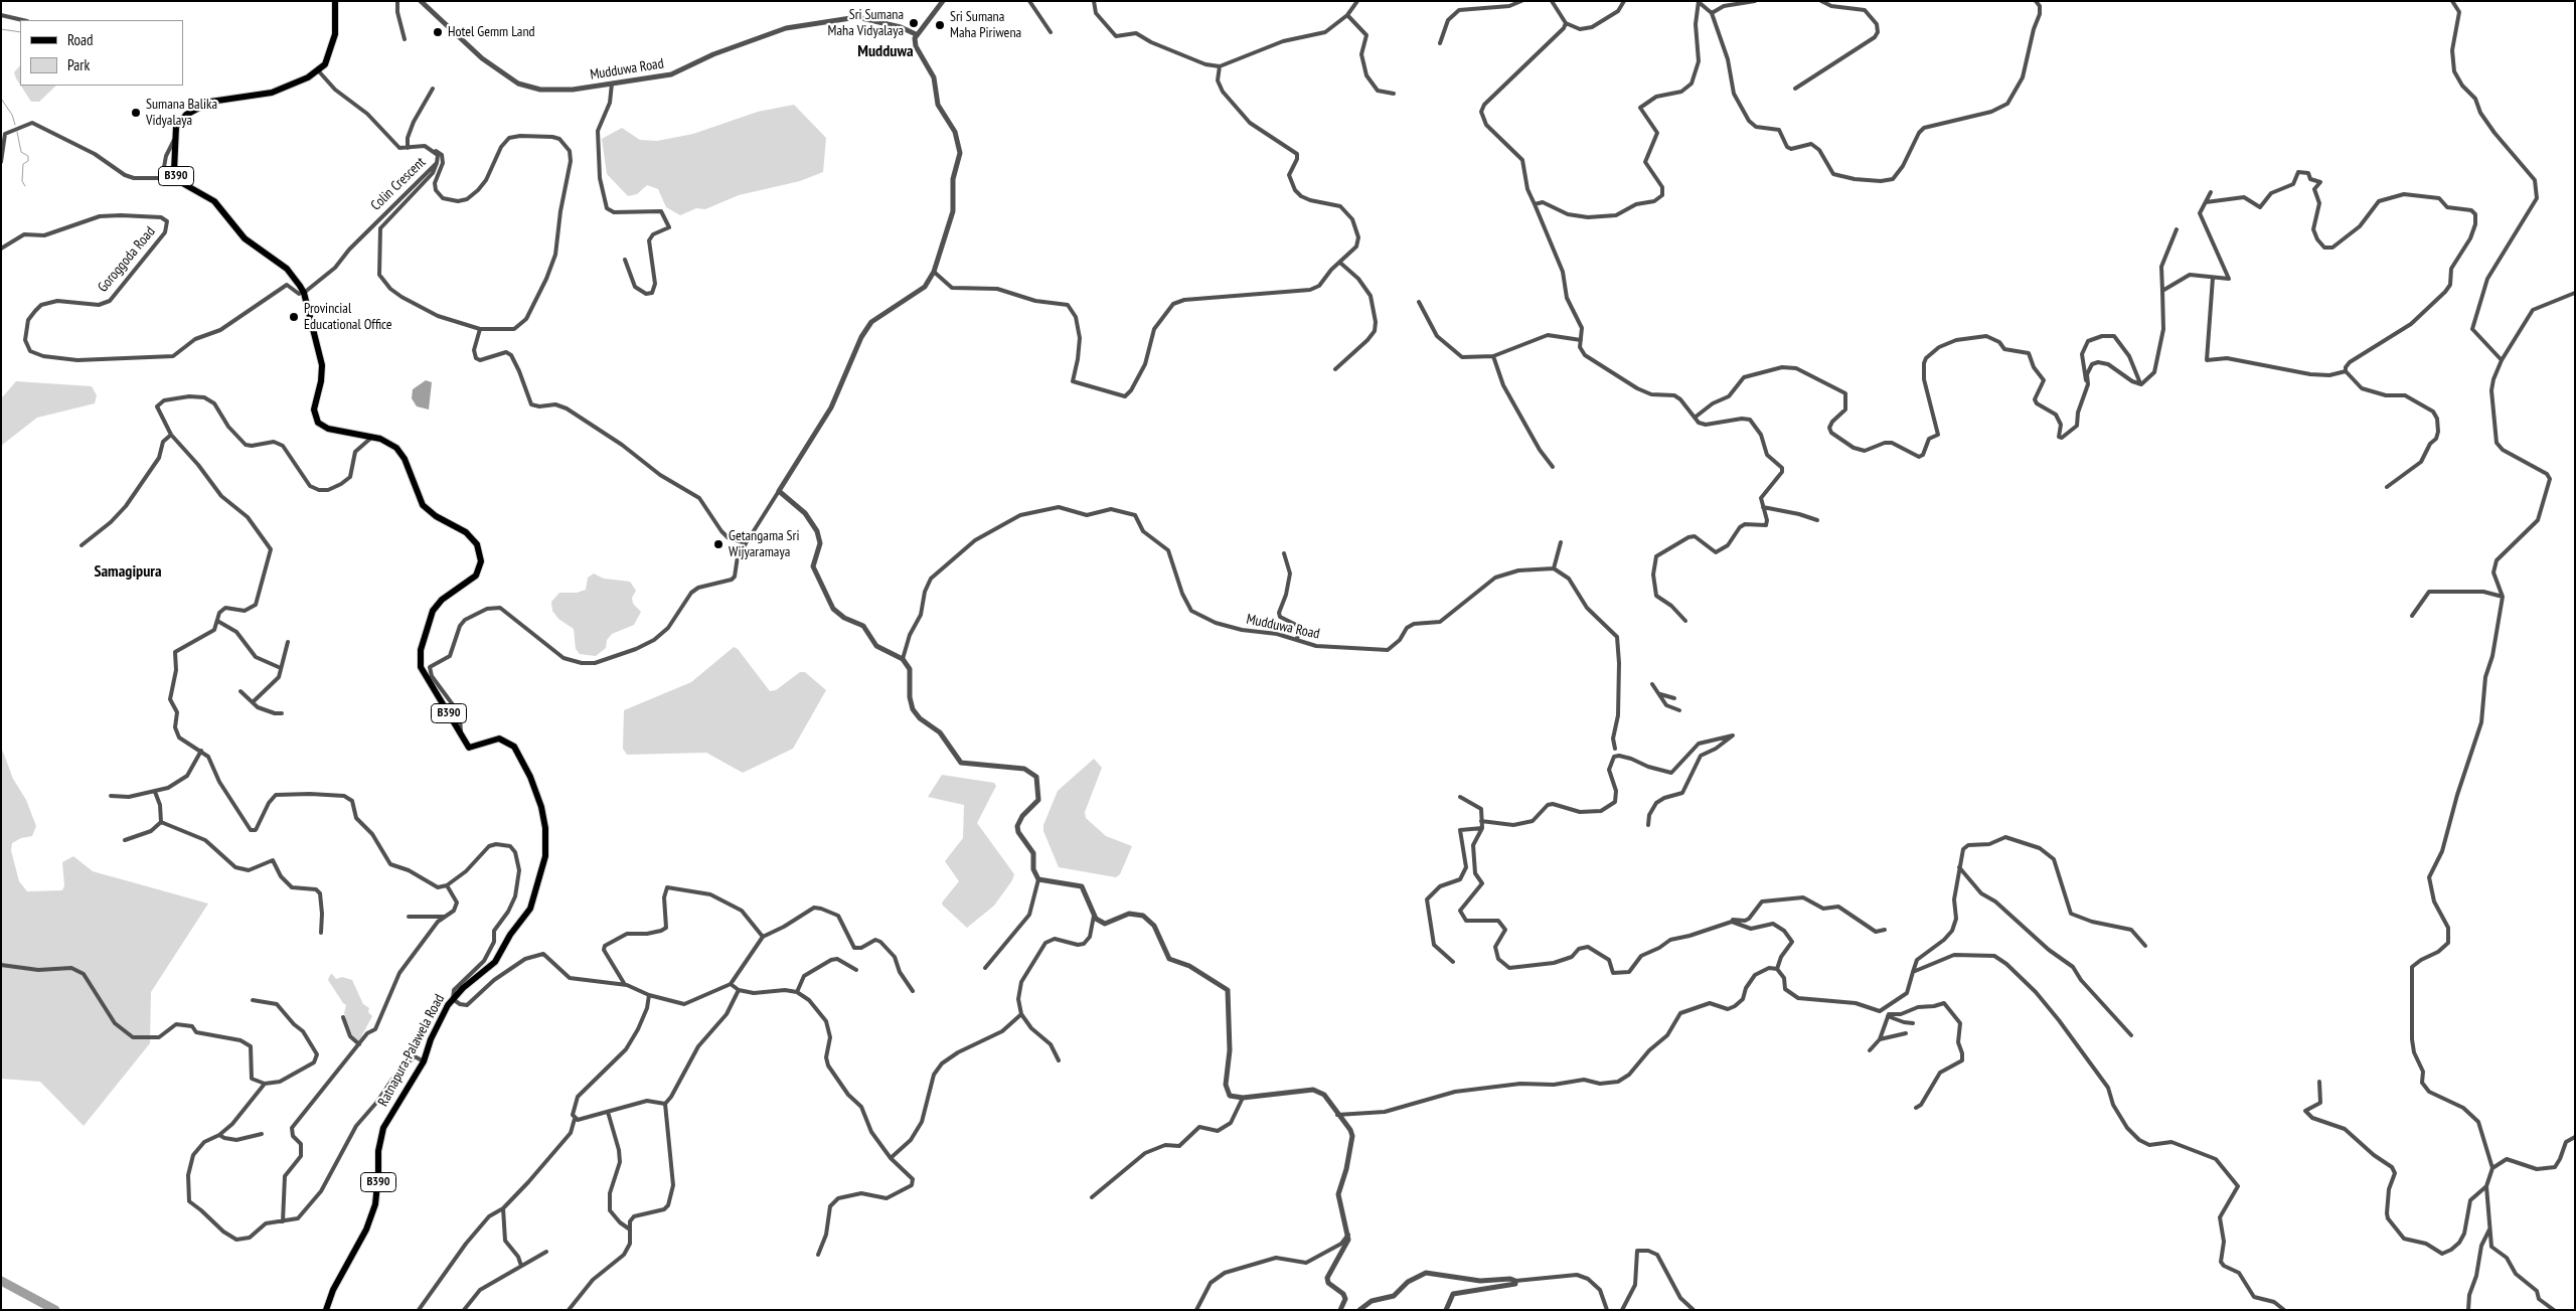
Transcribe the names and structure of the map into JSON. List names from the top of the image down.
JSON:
{
  "streets": {
    "main road": ["B390", "Ratnapura-Palawela Road"],
    "street": ["Mudduwa Road", "Colin Crescent", "Goroggoda Road"]
  },
  "crossings": [
    ["Colin Crescent", "Goroggoda Road"],
    ["Colin Crescent", "Ratnapura-Palawela Road"],
    ["Goroggoda Road", "Ratnapura-Palawela Road"]
  ],
  "districts": ["Mudduwa", "Samagipura"],
  "places": [
    "Sri Sumana Maha Vidyalaya",
    "Sri Sumana Maha Piriwena",
    "Hotel Gemm Land",
    "Sumana Balika Vidyalaya",
    "Provincial Educational Office",
    "Getangama Sri Wijyaramaya"
  ],
  "legend": ["Road", "Park"]
}
